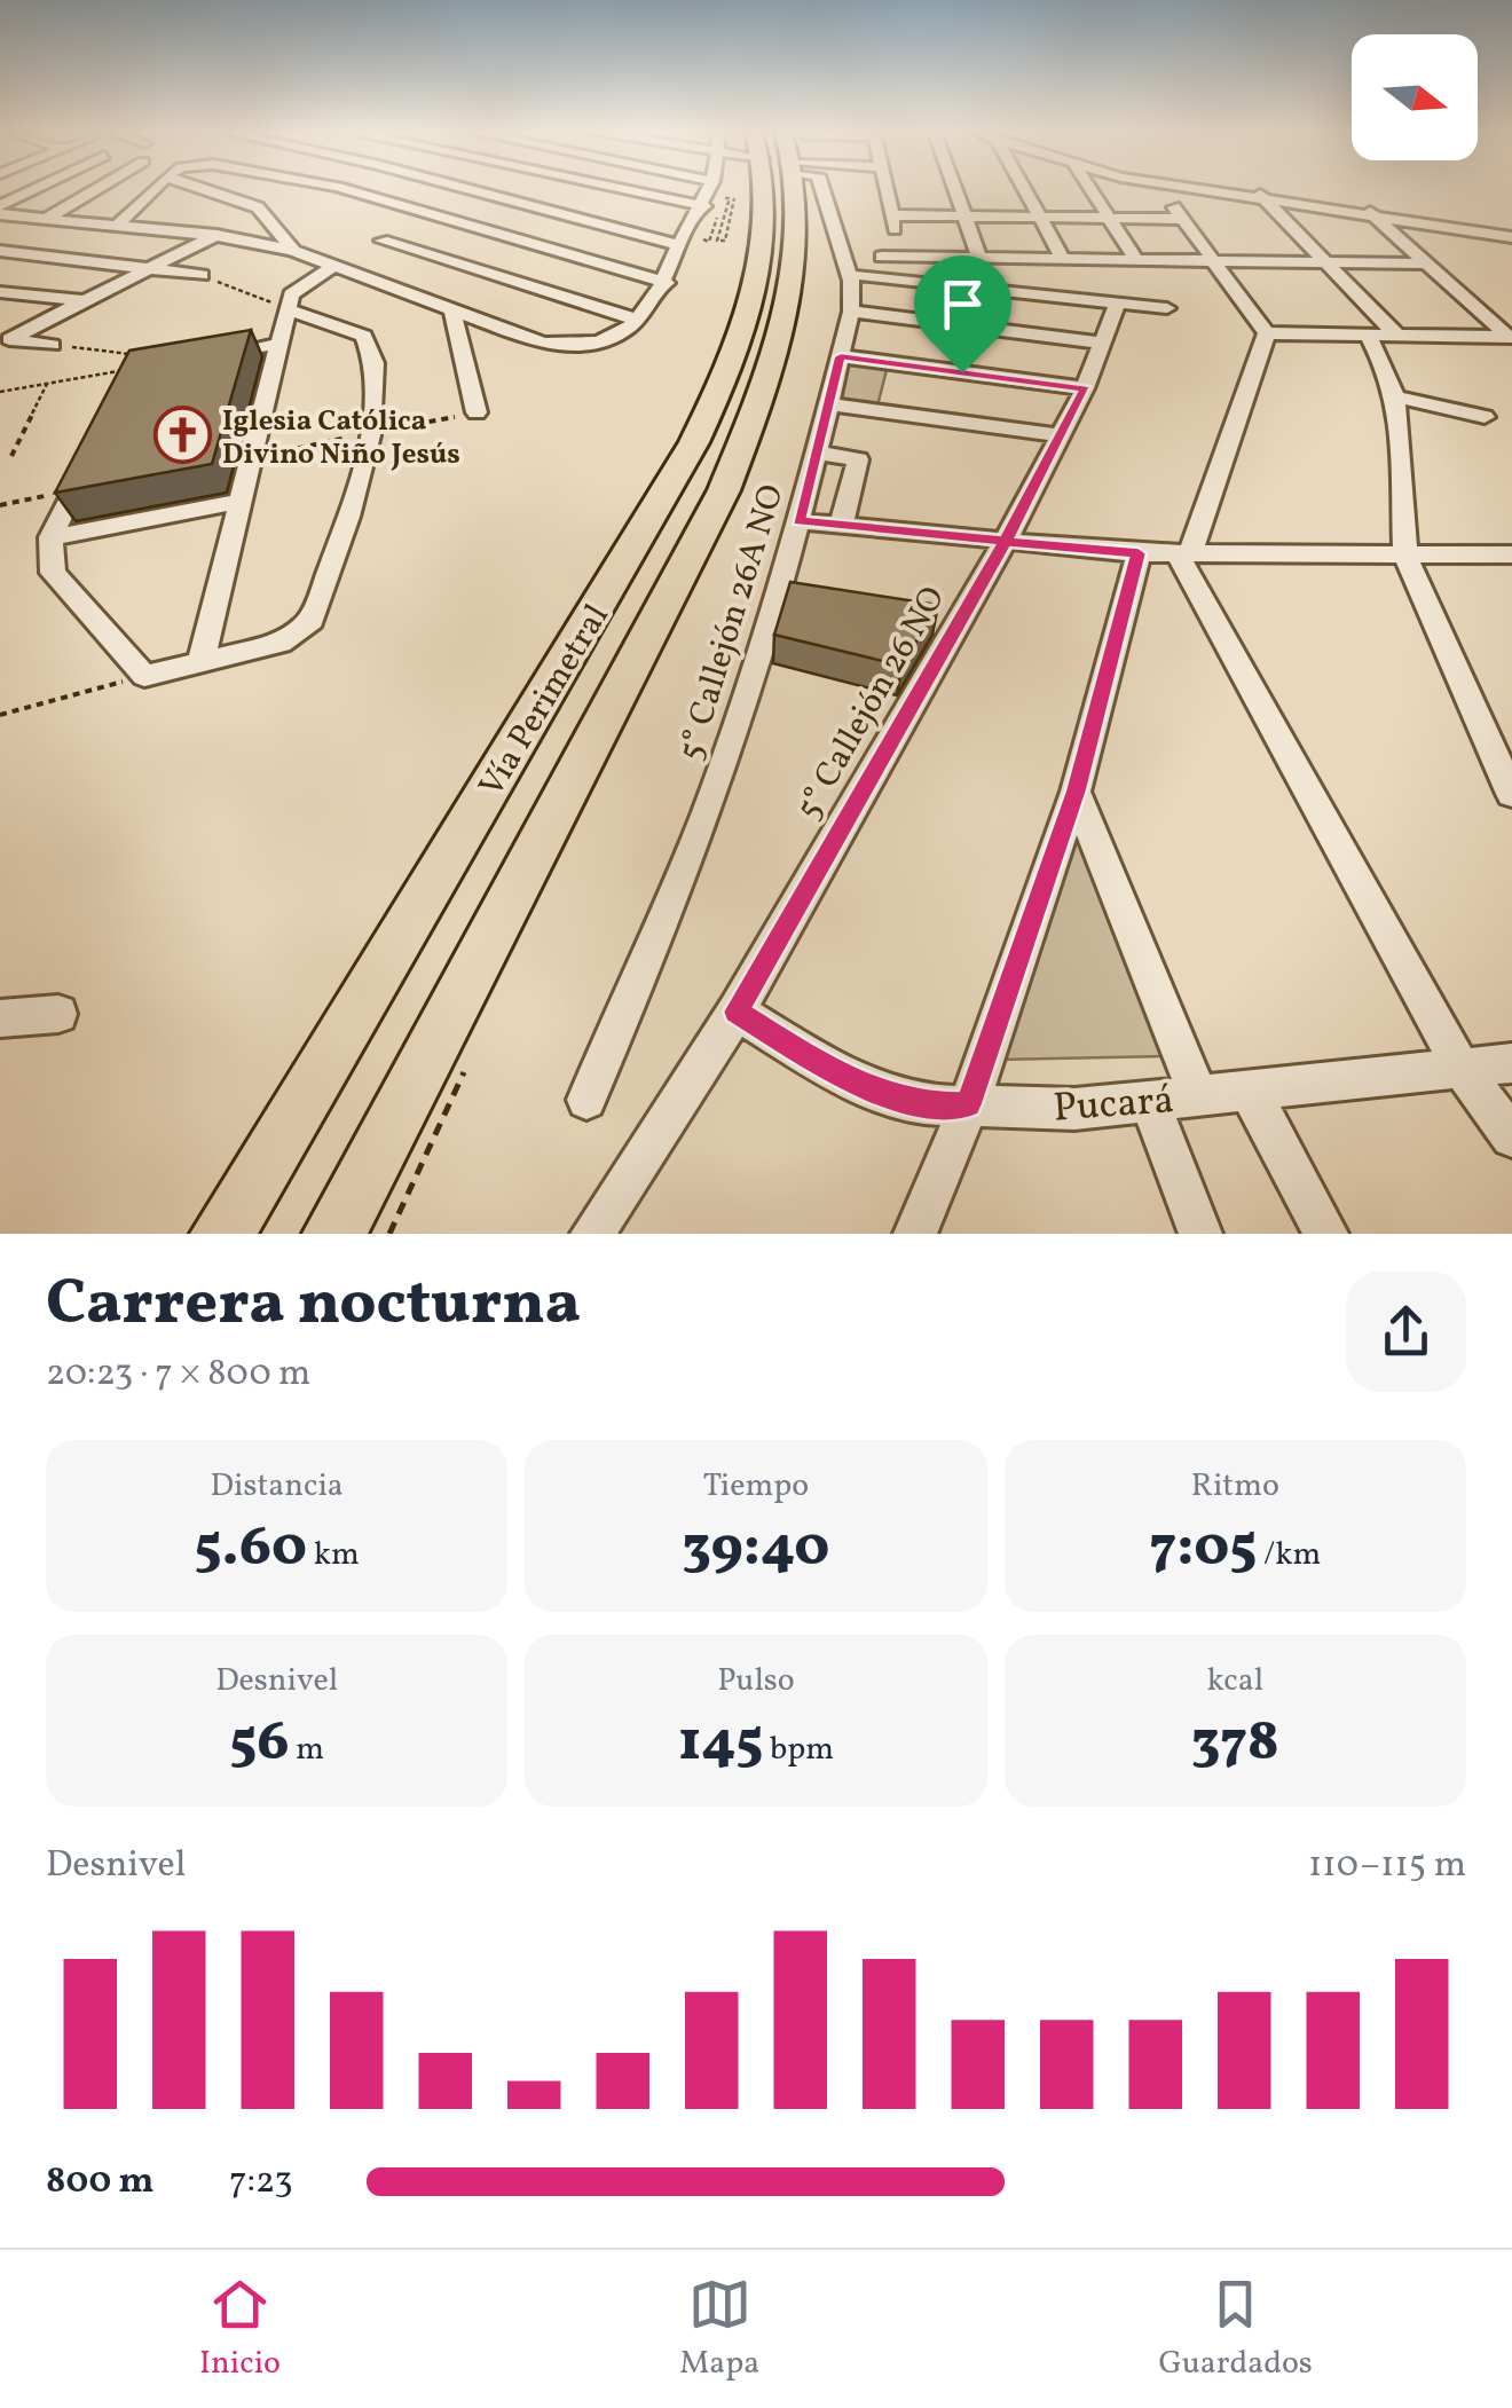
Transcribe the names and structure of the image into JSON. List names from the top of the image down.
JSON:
{
  "streets": {
    "highway": ["Vía Perimetral"],
    "street": ["5° Callejón 26A NO", "5° Callejón 26 NO", "Pucará"]
  },
  "crossings": [
    ["5° Callejón 26 NO", "Pucará"]
  ],
  "places": {
    "church": ["Iglesia Católica Divino Niño Jesús"]
  },
  "north": "right",
  "page": {
    "heading": ["Carrera nocturna", "20:23 · 7 × 800 m"],
    "stats": [
      ["Distancia", "5.60 km"],
      ["Tiempo", "39:40"],
      ["Ritmo", "7:05 /km"],
      ["Desnivel", "56 m"],
      ["Pulso", "145 bpm"],
      ["kcal", "378"]
    ],
    "chart": ["Desnivel", "110–115 m"],
    "list": [
      {
        "name": "800 m",
        "note": "7:23"
      }
    ],
    "tabs": ["Inicio", "Mapa", "Guardados"]
  }
}
